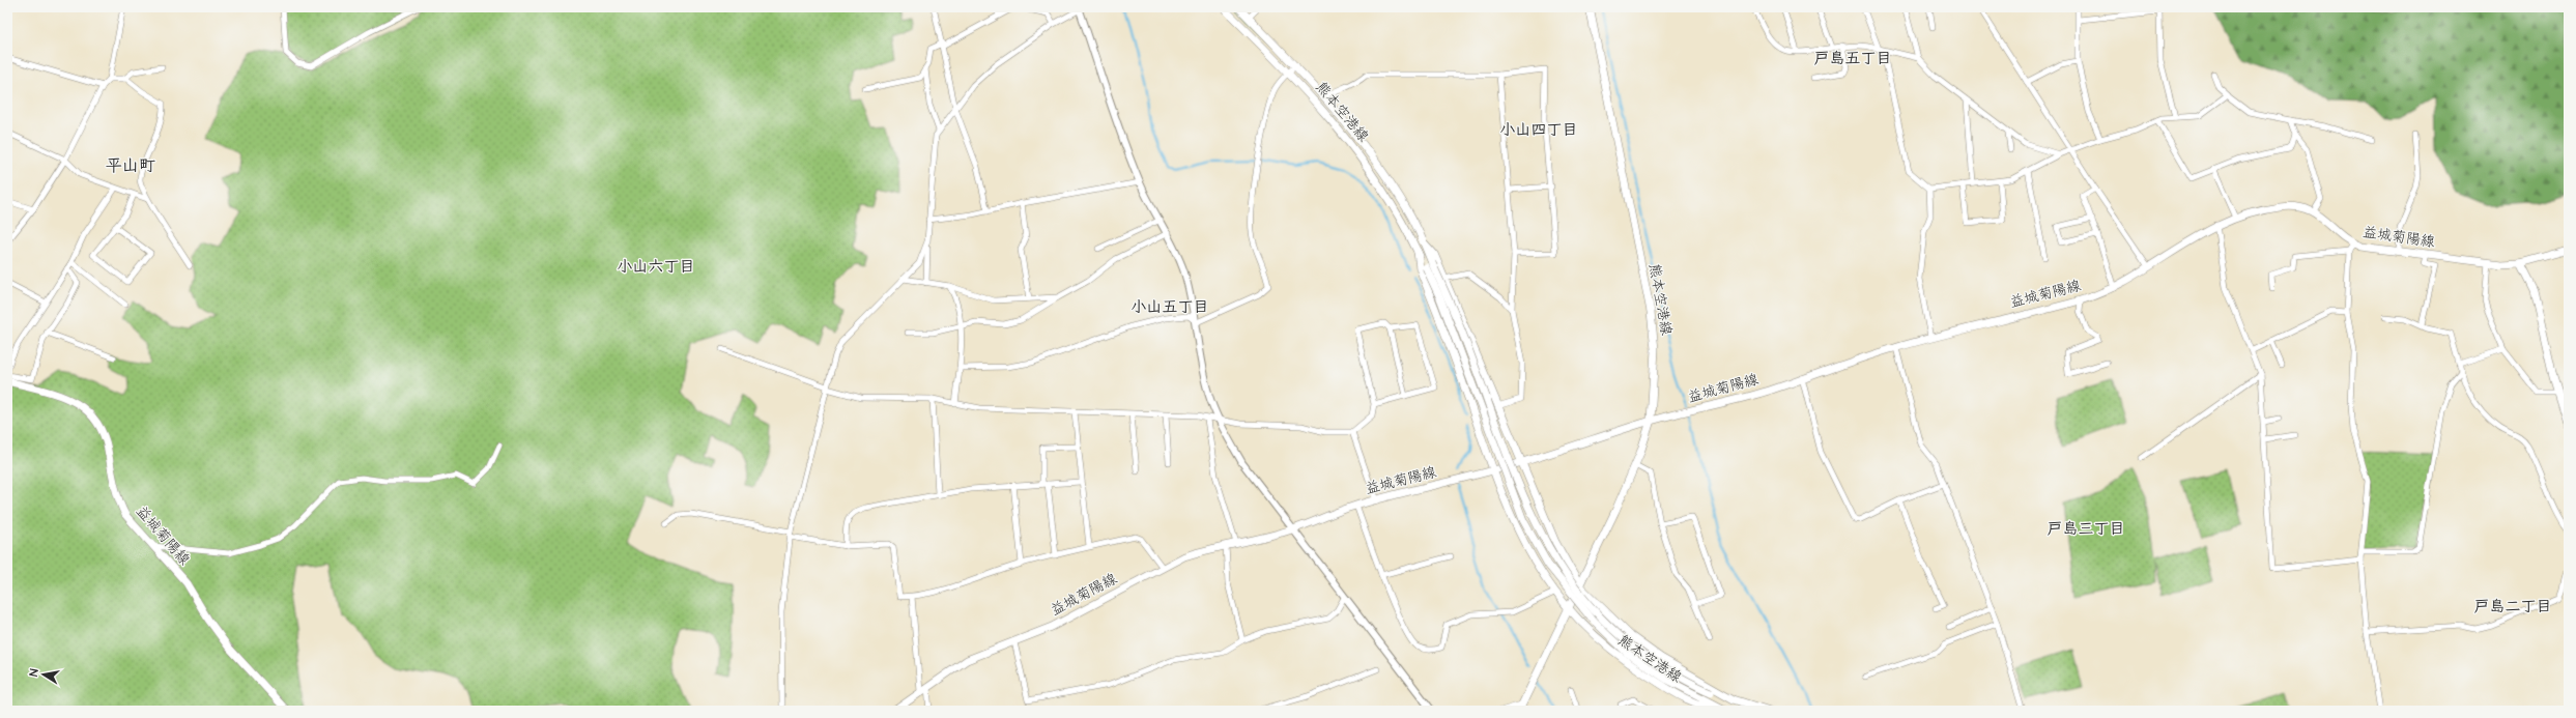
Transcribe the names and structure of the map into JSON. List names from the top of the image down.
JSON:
{
  "streets": {
    "main road": ["熊本空港線", "益城菊陽線"]
  },
  "crossings": [
    ["熊本空港線", "益城菊陽線"]
  ],
  "districts": [
    "戸島五丁目",
    "小山四丁目",
    "平山町",
    "小山六丁目",
    "小山五丁目",
    "戸島三丁目",
    "戸島二丁目"
  ],
  "north": "left"
}
